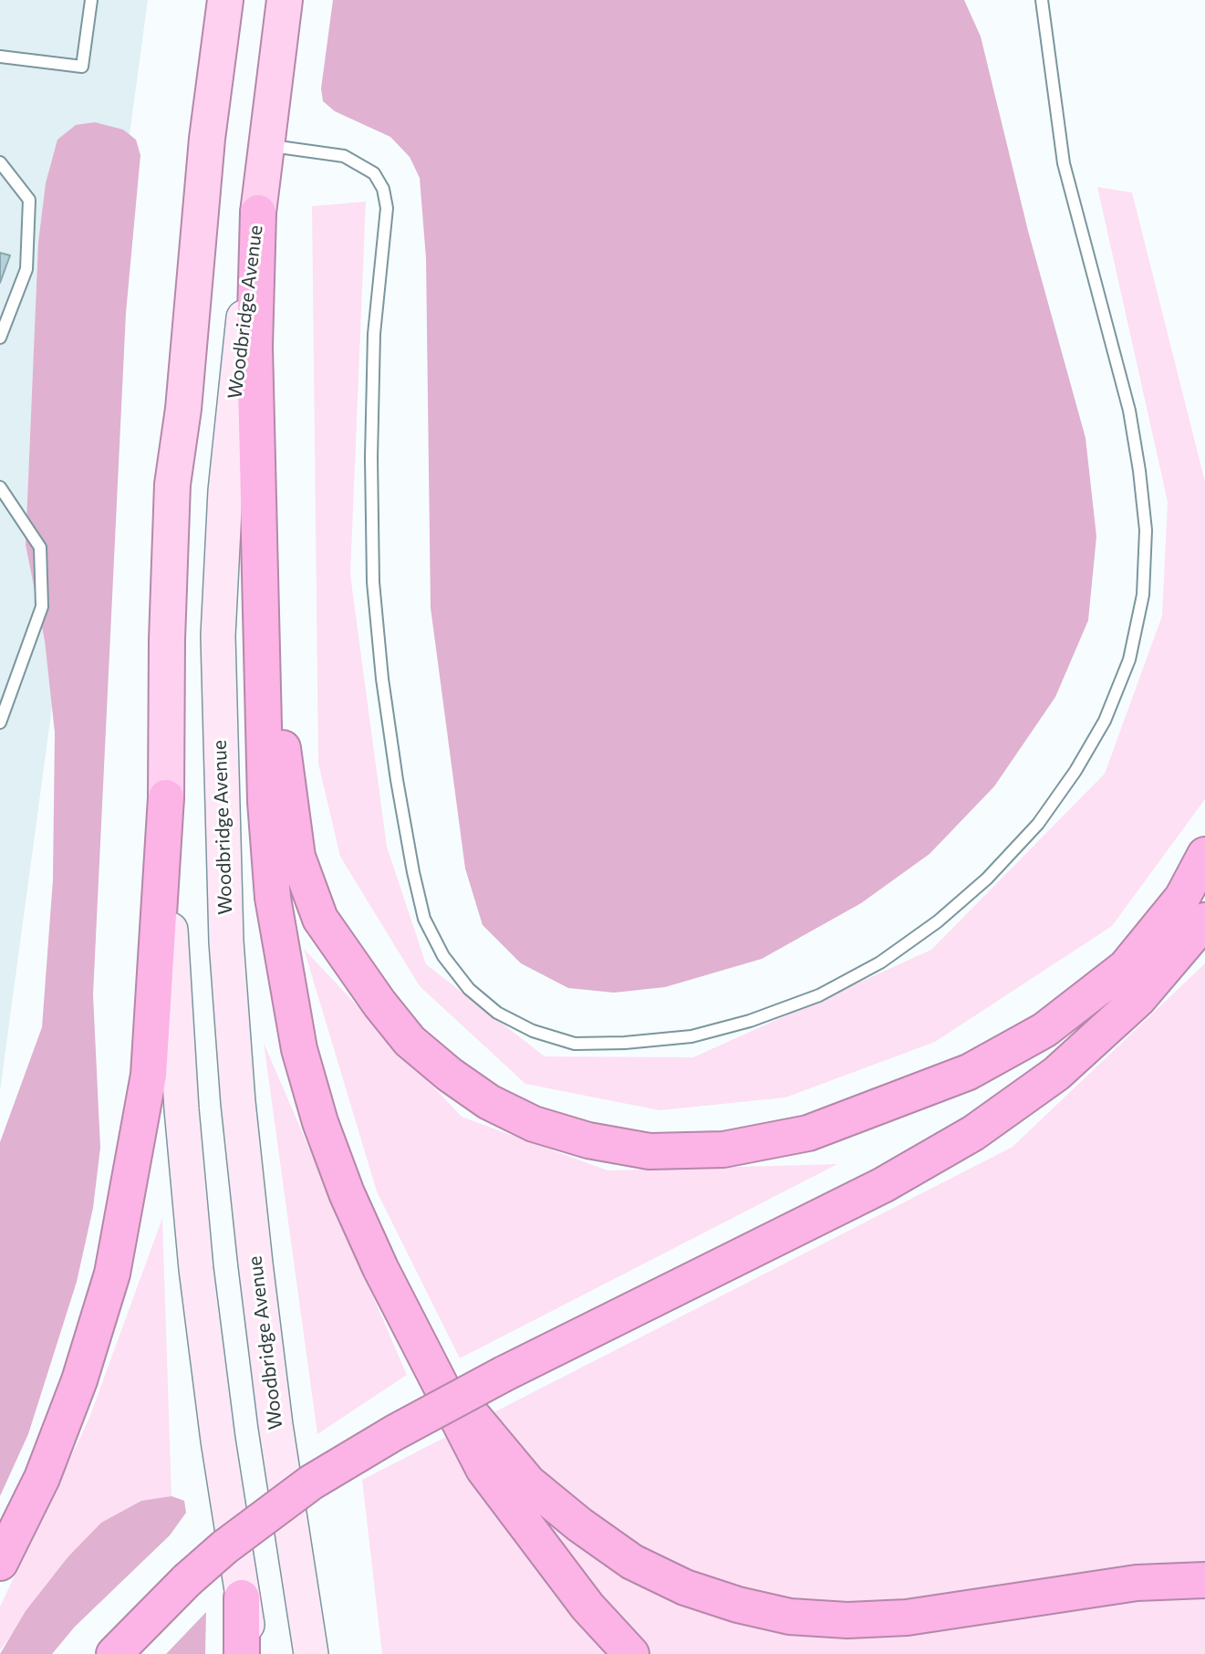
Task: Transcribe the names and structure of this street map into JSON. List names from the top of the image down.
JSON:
{
  "streets": {
    "main road": ["Woodbridge Avenue"]
  }
}
